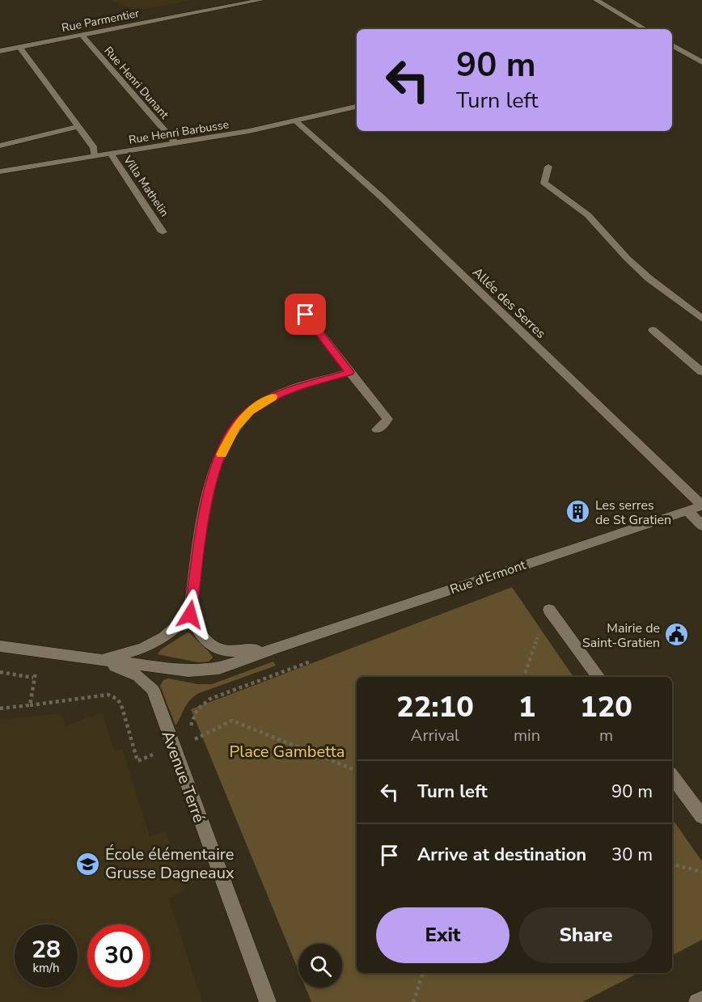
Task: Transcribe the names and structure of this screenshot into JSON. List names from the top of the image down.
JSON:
{
  "streets": {
    "street": [
      "Rue Parmentier",
      "Rue Henri Dunant",
      "Rue Henri Barbusse",
      "Villa Mathelin",
      "Allée des Serres",
      "Rue d'Ermont",
      "Avenue Terré"
    ]
  },
  "crossings": [
    ["Rue Parmentier", "Rue Henri Dunant"],
    ["Rue Henri Dunant", "Rue Henri Barbusse"],
    ["Rue Henri Barbusse", "Villa Mathelin"],
    ["Rue Henri Barbusse", "Allée des Serres"],
    ["Allée des Serres", "Rue d'Ermont"],
    ["Rue d'Ermont", "Avenue Terré"]
  ],
  "parks": ["Place Gambetta"],
  "places": {
    "building": ["Les serres de St Gratien"],
    "public building": ["Mairie de Saint-Gratien"],
    "school or university": ["École élémentaire Grusse Dagneaux"]
  },
  "page": {
    "turn": ["90 m", "Turn left"],
    "eta": [
      "22:10",
      "Arrival",
      "1",
      "min",
      "120",
      "m"
    ],
    "list": [
      {
        "name": "Turn left",
        "value": "90 m"
      },
      {
        "name": "Arrive at destination",
        "value": "30 m"
      }
    ],
    "buttons": ["Exit", "Share"],
    "speed": "28 km/h",
    "limit": "30"
  }
}
